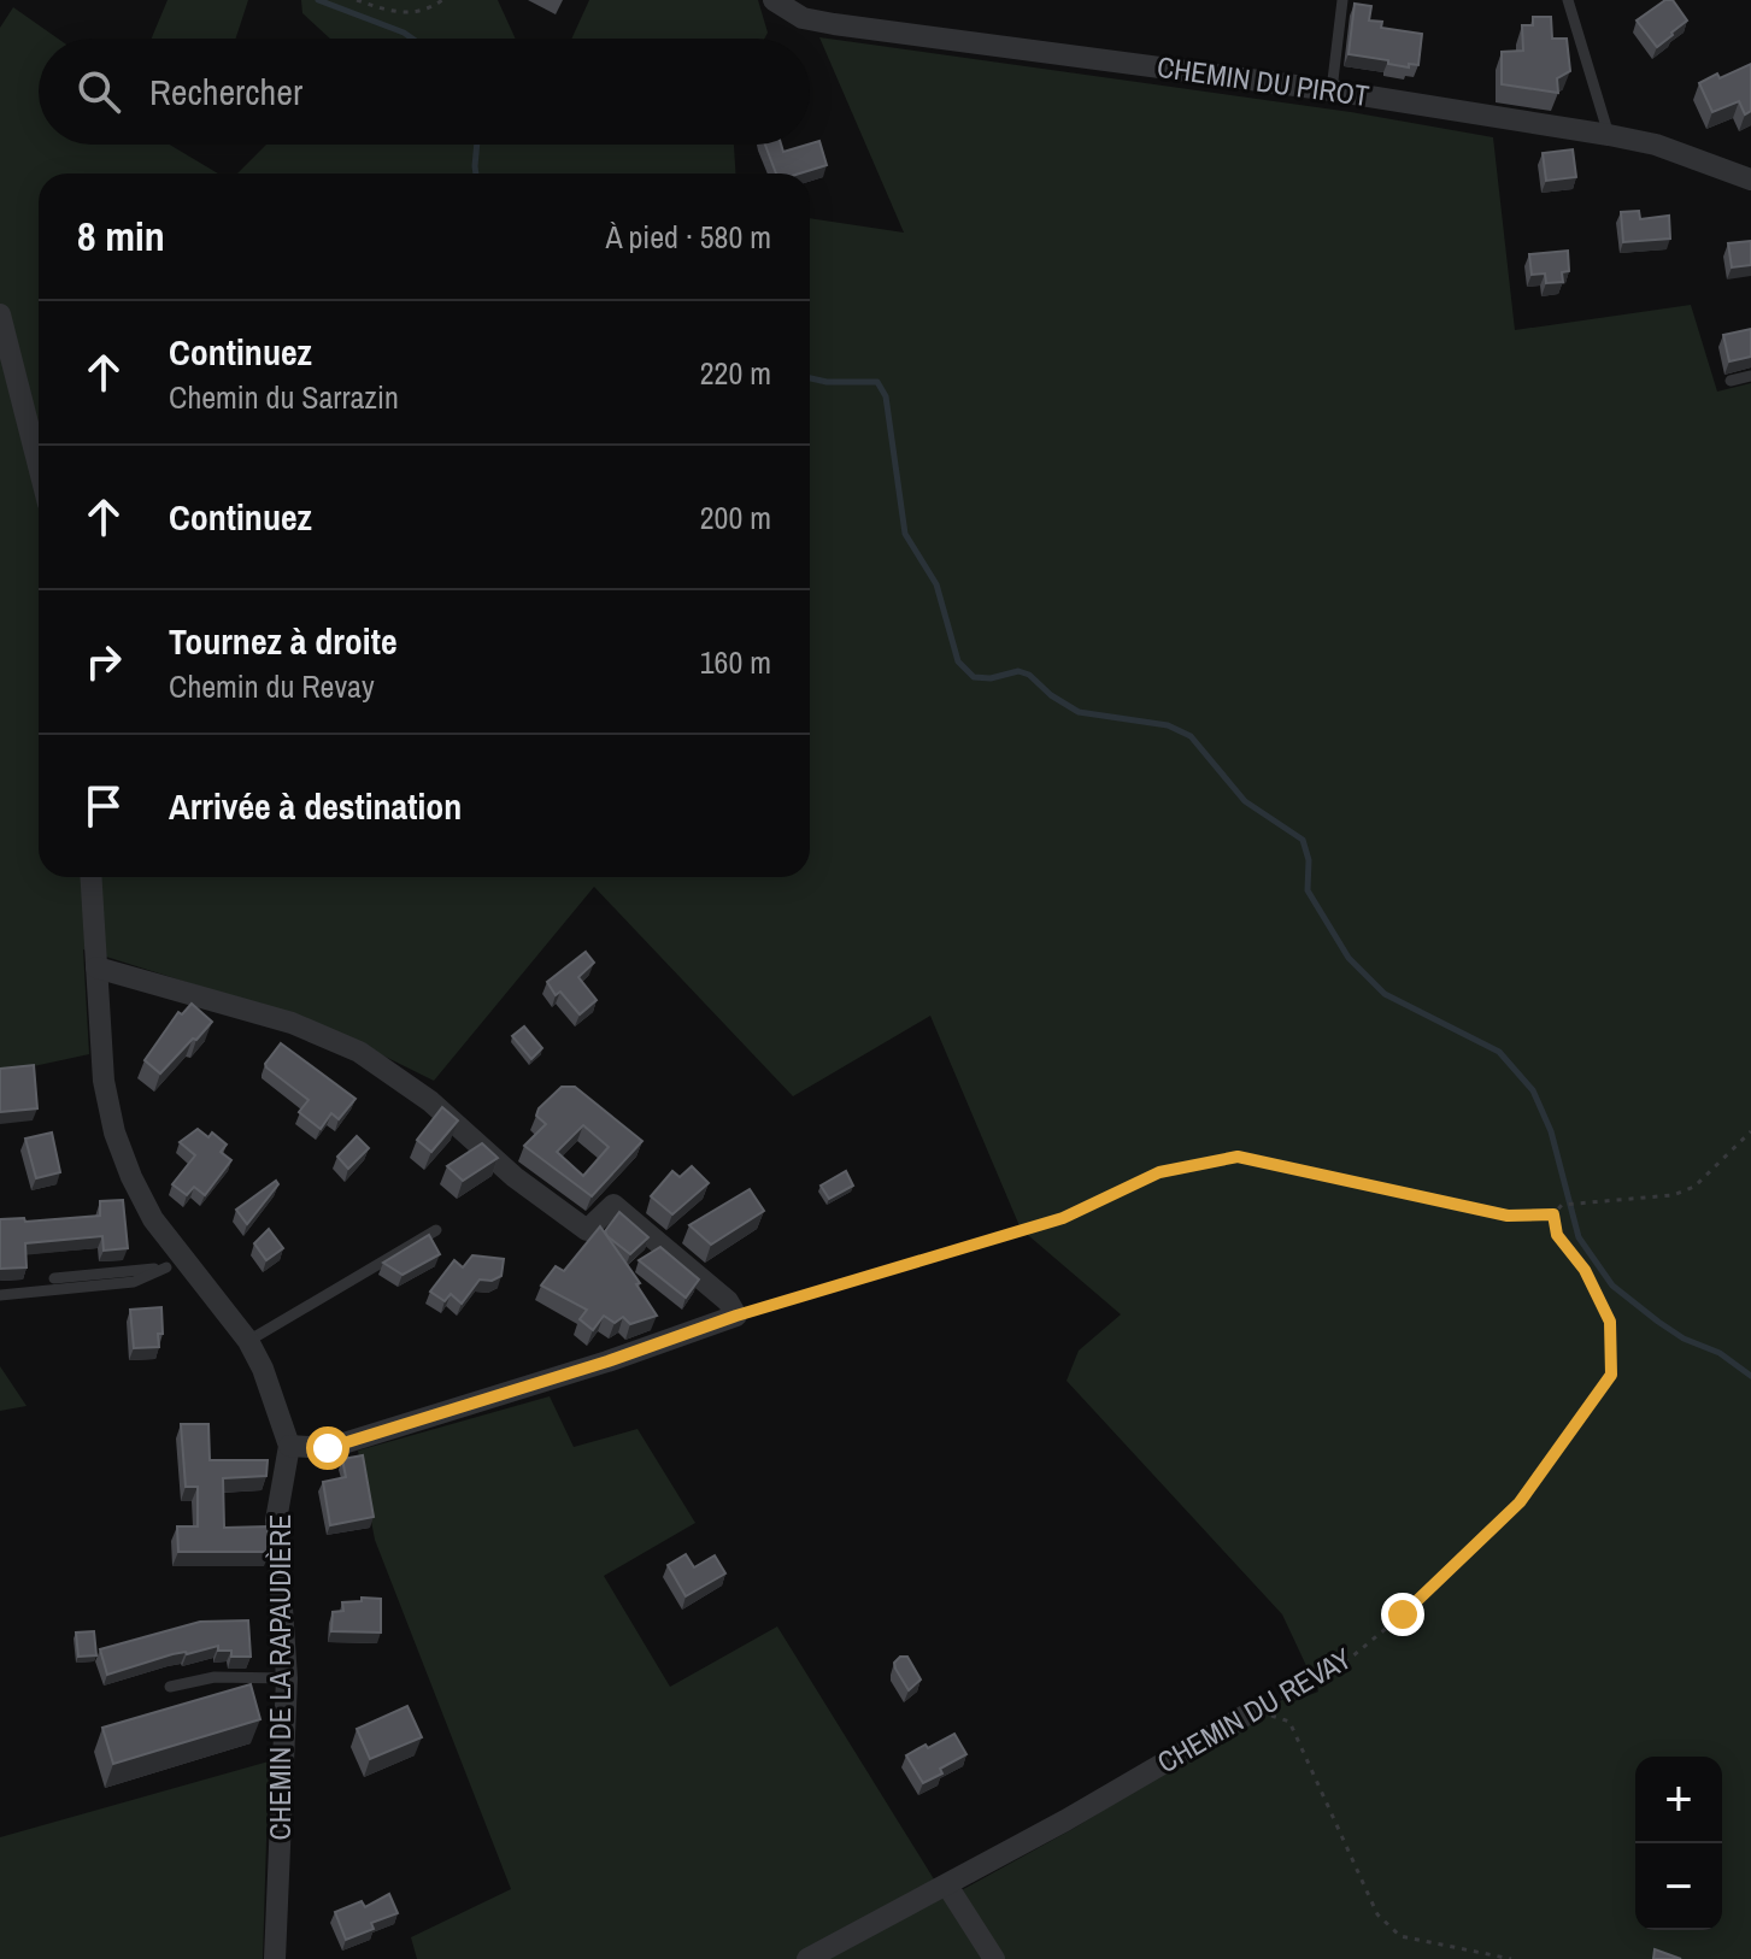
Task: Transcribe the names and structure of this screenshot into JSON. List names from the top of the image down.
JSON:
{
  "streets": {
    "street": ["CHEMIN DU PIROT", "CHEMIN DE LA RAPAUDIÈRE", "CHEMIN DU REVAY"]
  },
  "page": {
    "search": "Rechercher",
    "heading": ["8 min", "À pied · 580 m"],
    "list": [
      ["Continuez", "Chemin du Sarrazin", "220 m"],
      ["Continuez", "200 m"],
      ["Tournez à droite", "Chemin du Revay", "160 m"],
      "Arrivée à destination"
    ],
    "map_buttons": ["+", "−"]
  }
}
